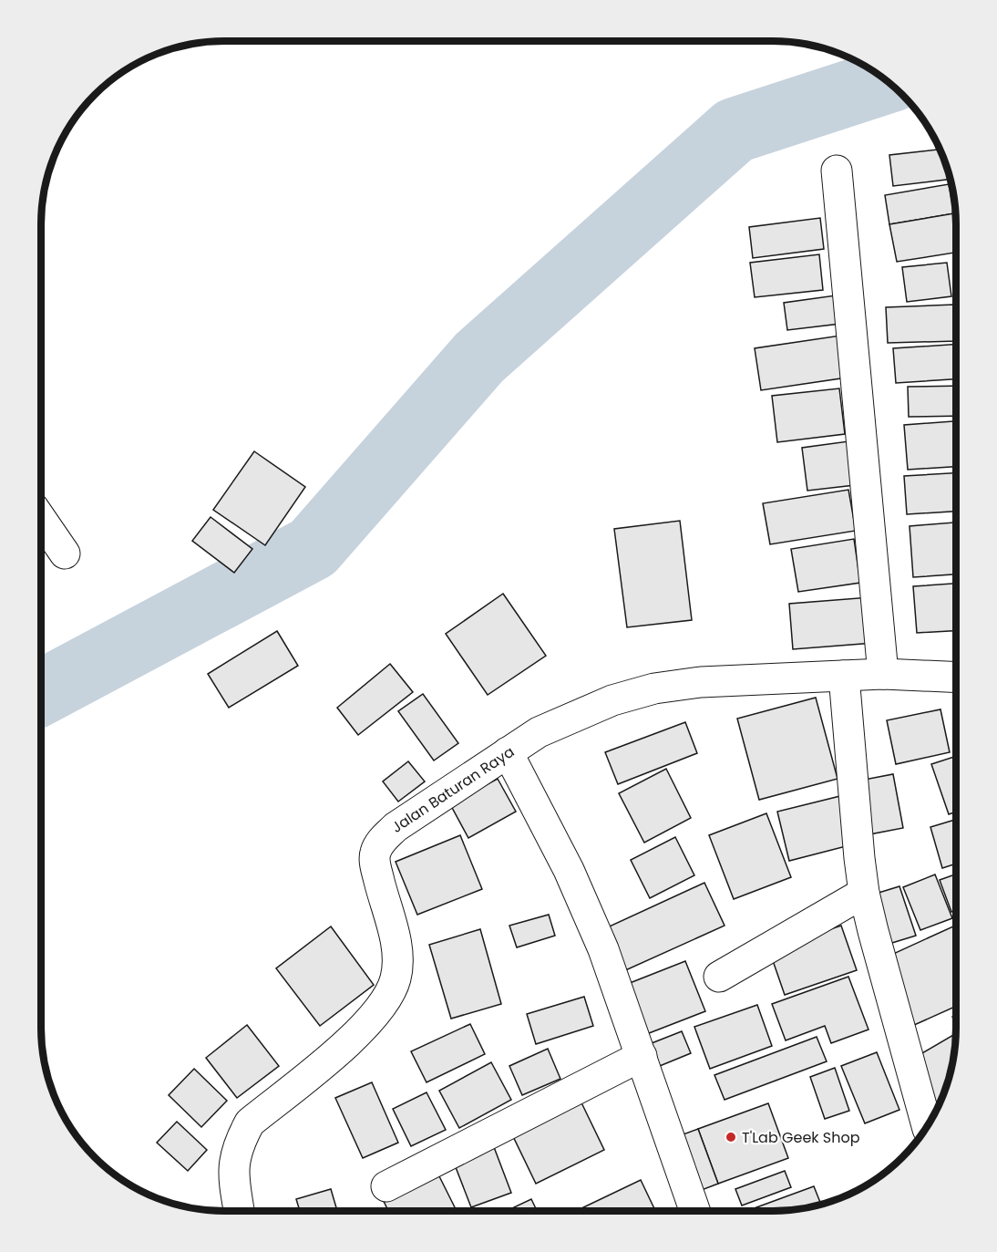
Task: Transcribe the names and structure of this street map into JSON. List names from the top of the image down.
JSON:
{
  "streets": {
    "street": ["Jalan Baturan Raya"]
  },
  "places": ["T'Lab Geek Shop"]
}
